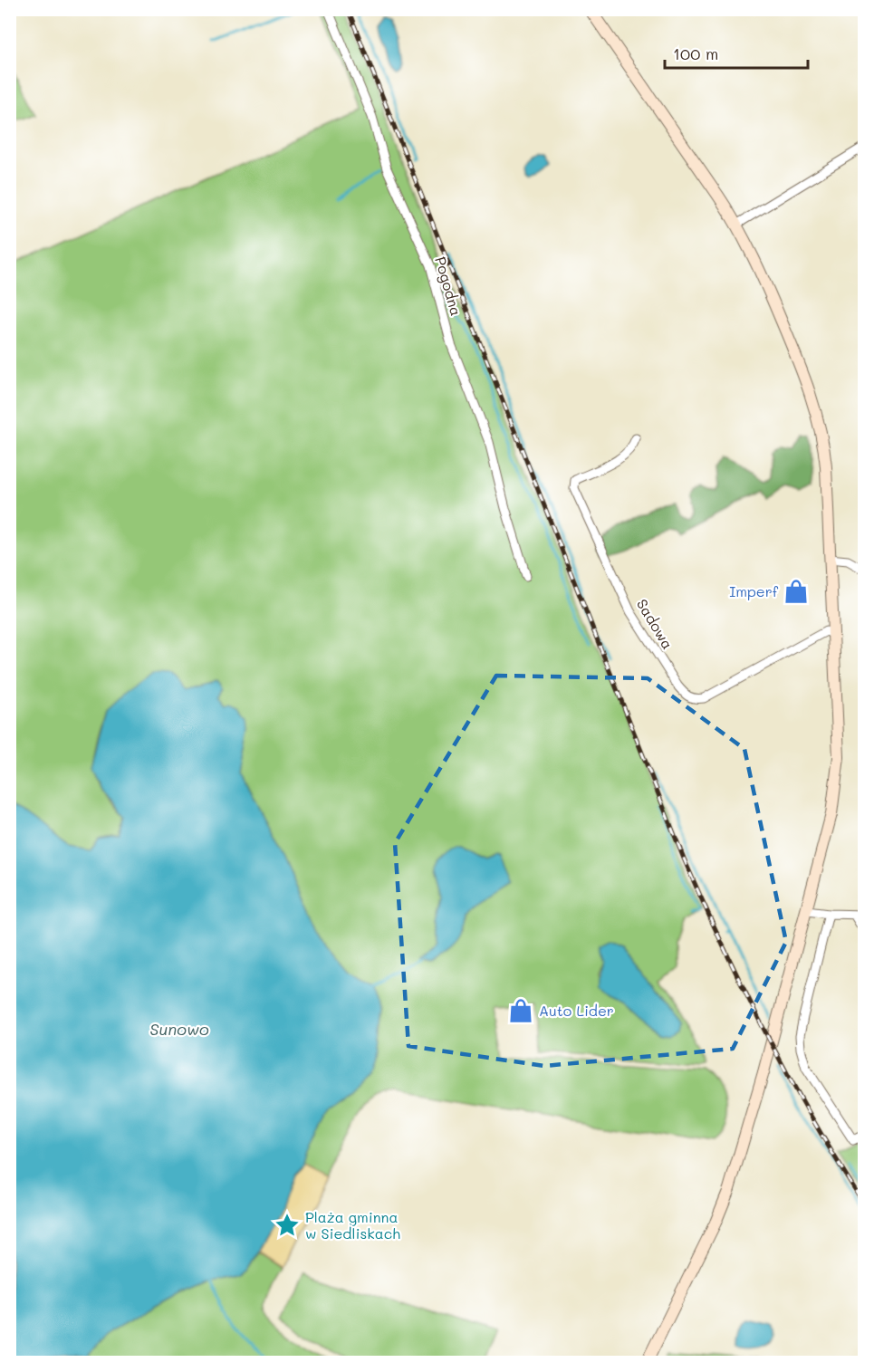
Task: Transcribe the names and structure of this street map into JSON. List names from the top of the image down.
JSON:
{
  "streets": {
    "street": ["Pogodna", "Sadowa"]
  },
  "water": ["Sunowo"],
  "places": {
    "shop": ["Imperf", "Auto Lider"],
    "place": ["Plaża gminna w Siedliskach"]
  },
  "scale_bar": "100 m"
}
